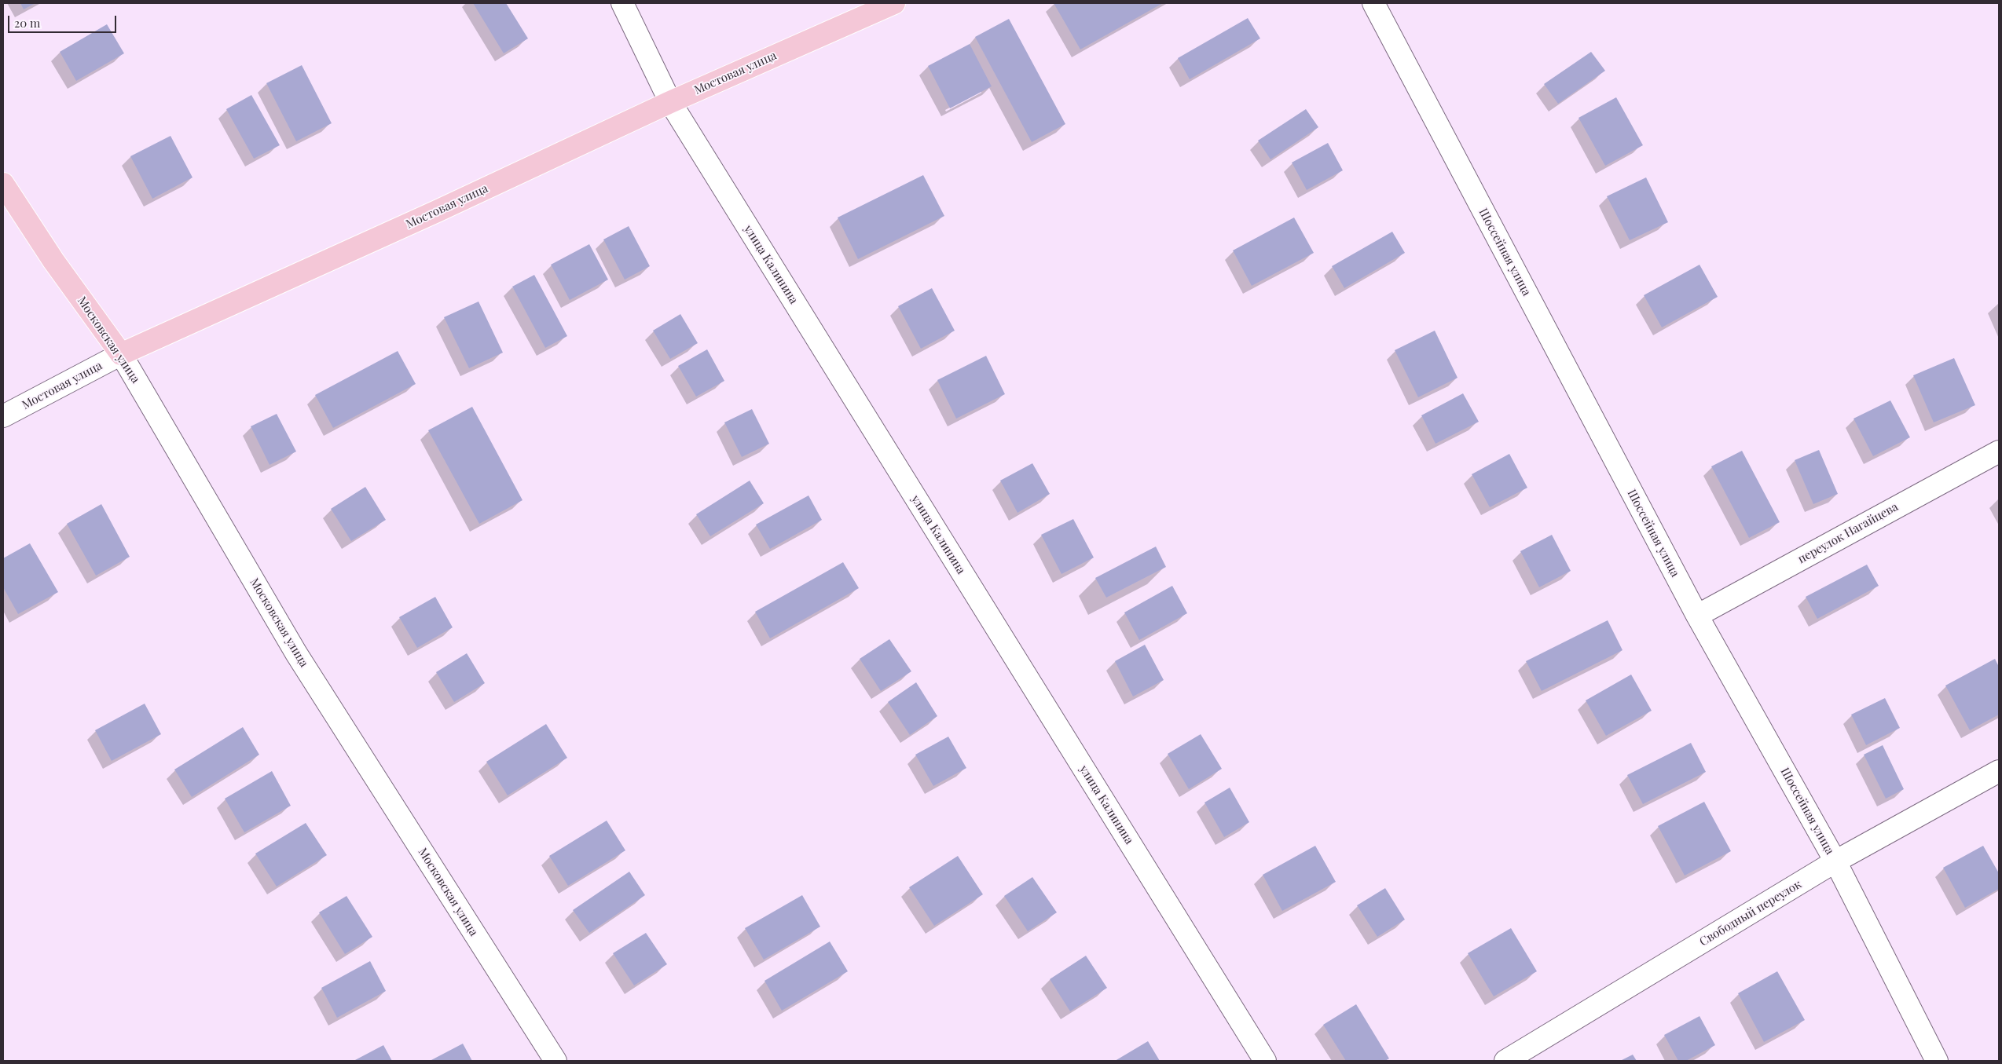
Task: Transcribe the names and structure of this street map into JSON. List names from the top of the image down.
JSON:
{
  "streets": {
    "main road": ["Мостовая улица", "Московская улица"],
    "street": [
      "Шоссейная улица",
      "улица Калинина",
      "переулок Нагайцева",
      "Свободный переулок"
    ]
  },
  "crossings": [
    ["Мостовая улица", "улица Калинина"],
    ["Мостовая улица", "Московская улица"],
    ["Шоссейная улица", "переулок Нагайцева"],
    ["Шоссейная улица", "Свободный переулок"]
  ],
  "scale_bar": "20 m"
}
